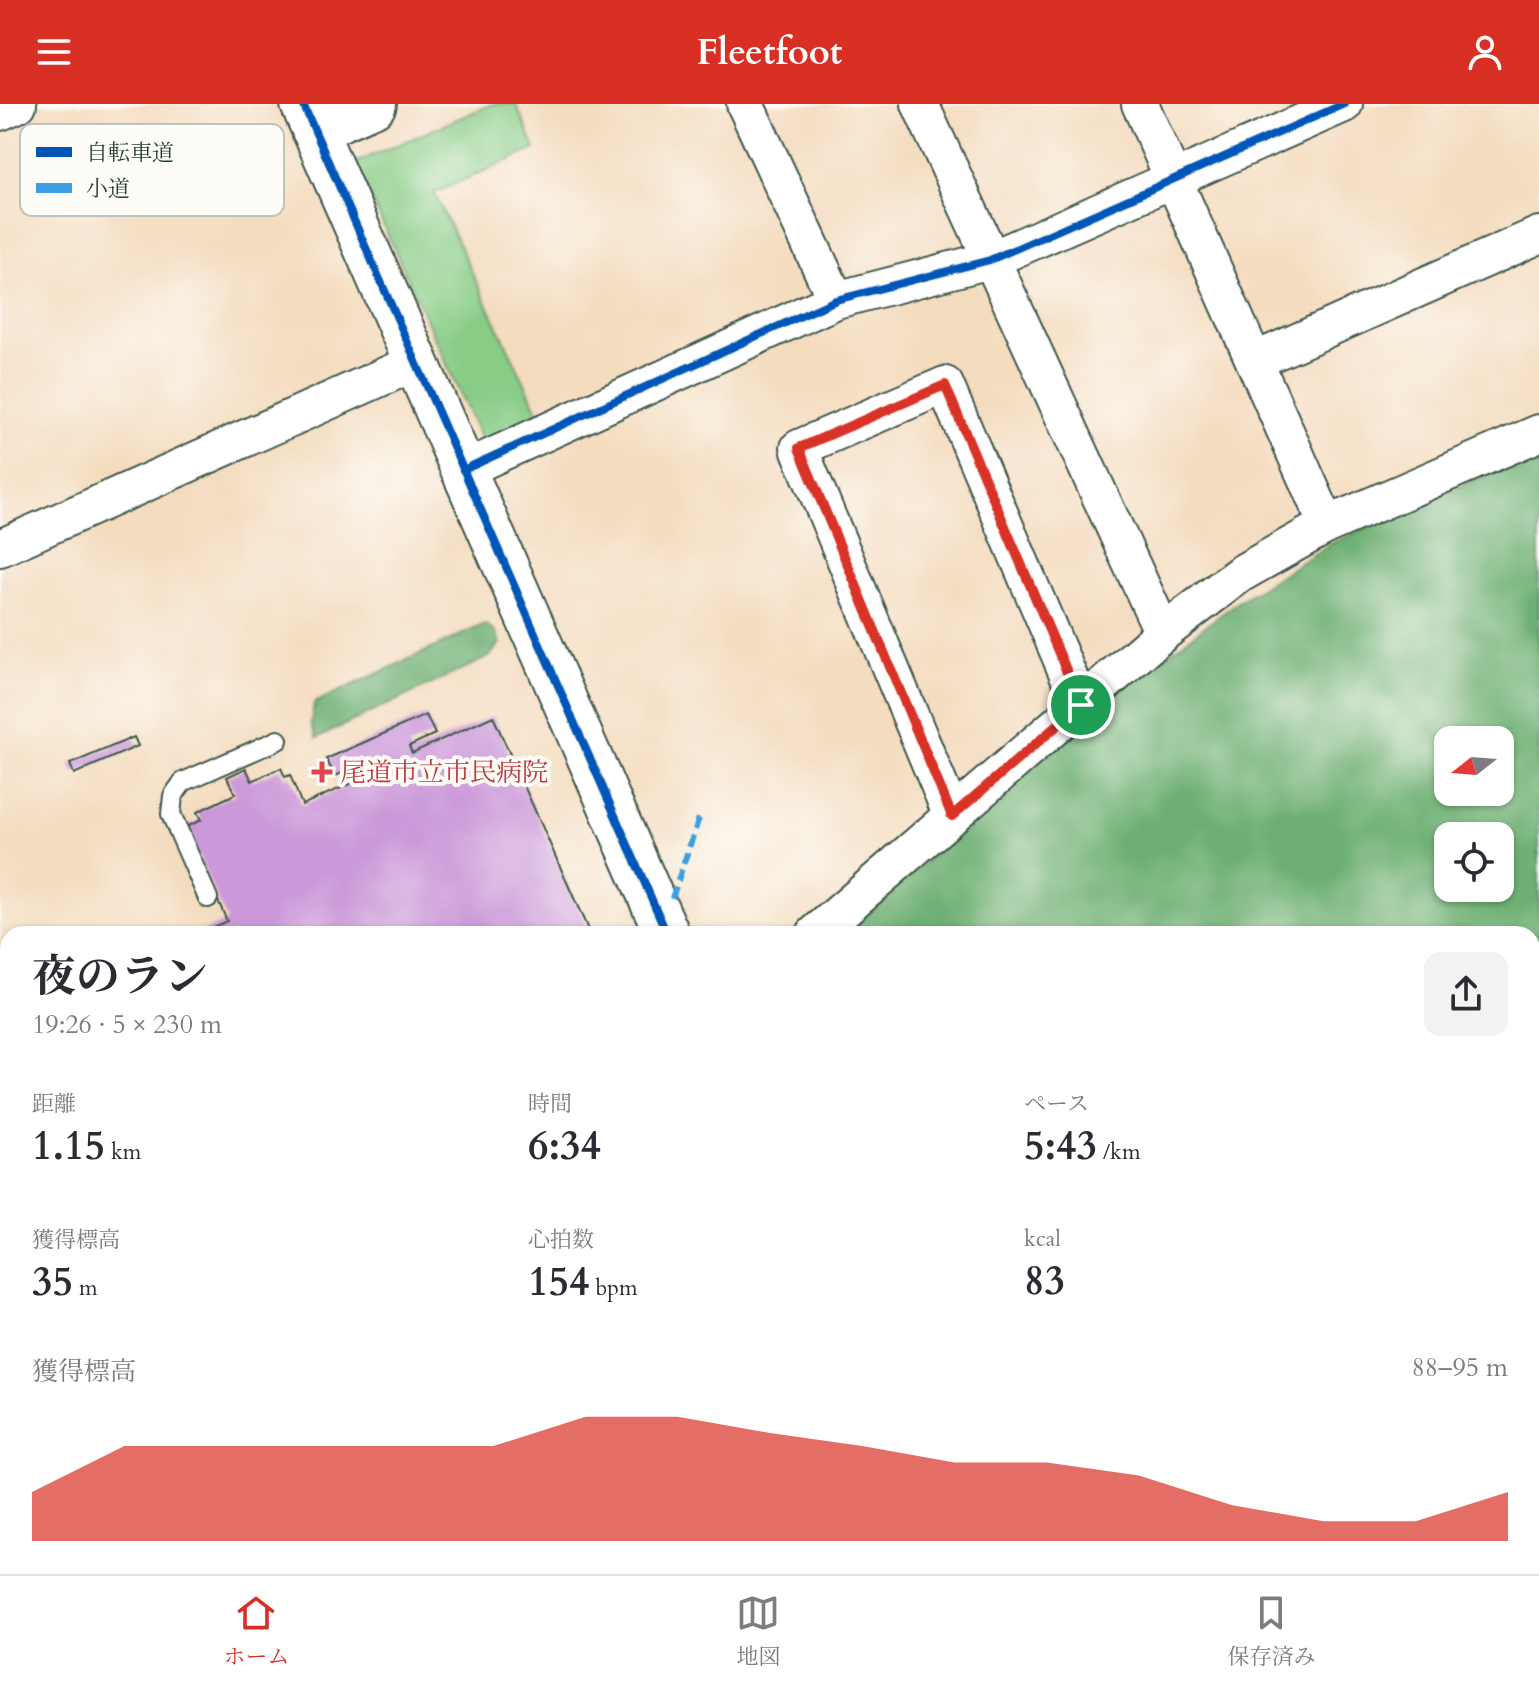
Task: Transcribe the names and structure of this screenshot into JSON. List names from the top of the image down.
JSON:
{
  "places": {
    "health": ["尾道市立市民病院"]
  },
  "legend": ["自転車道", "小道"],
  "north": "left",
  "page": {
    "header": "Fleetfoot",
    "heading": ["夜のラン", "19:26 · 5 × 230 m"],
    "stats": [
      ["距離", "1.15 km"],
      ["時間", "6:34"],
      ["ペース", "5:43 /km"],
      ["獲得標高", "35 m"],
      ["心拍数", "154 bpm"],
      ["kcal", "83"]
    ],
    "chart": ["獲得標高", "88–95 m"],
    "tabs": ["ホーム", "地図", "保存済み"]
  }
}
